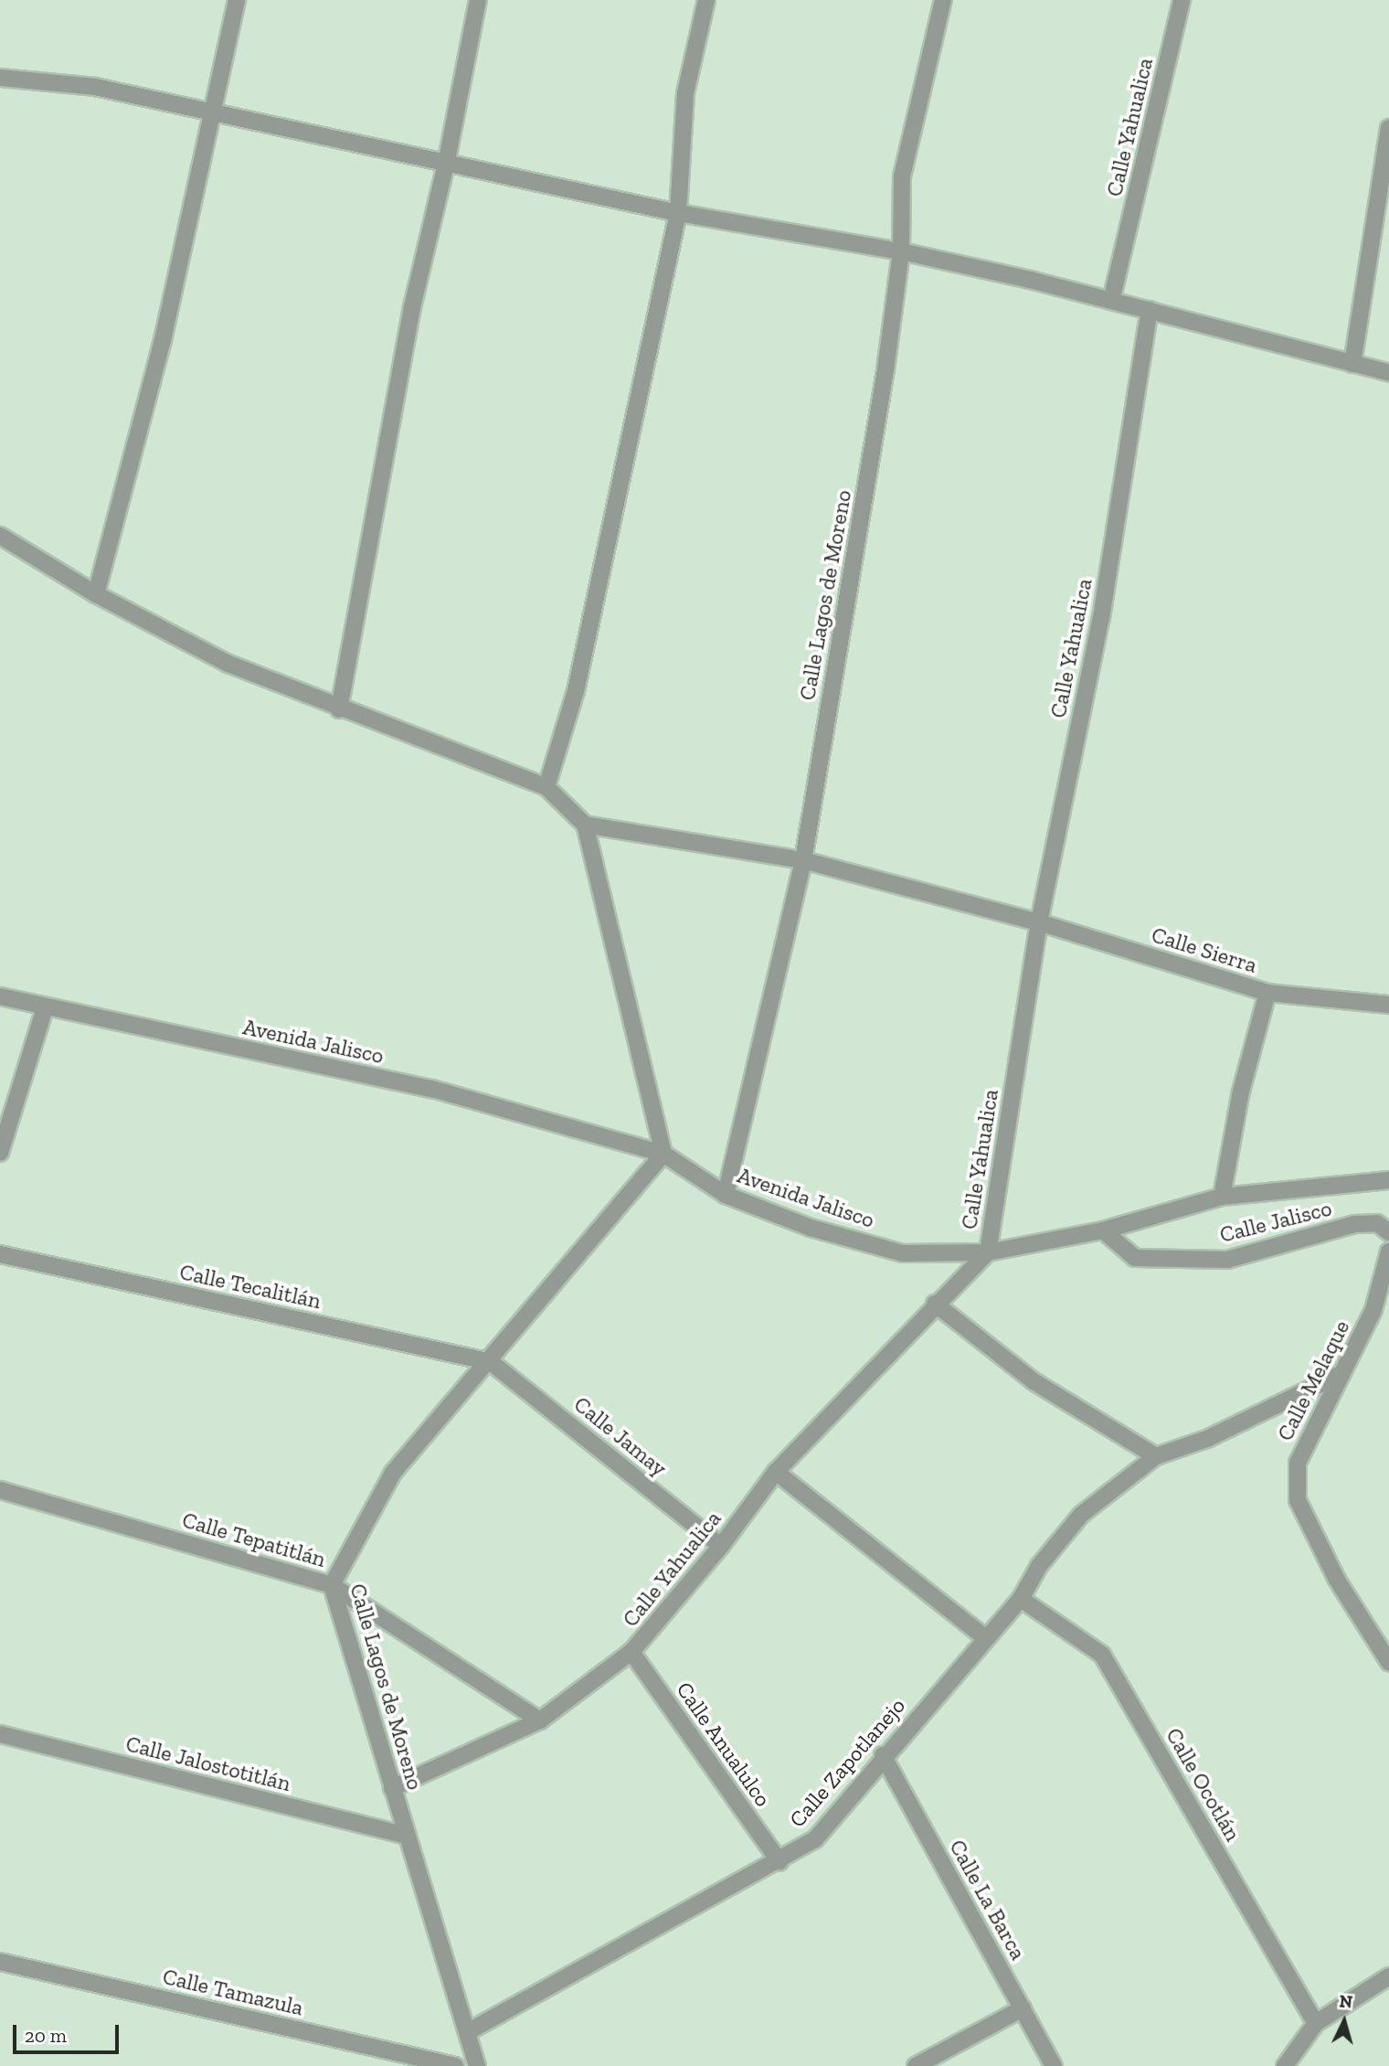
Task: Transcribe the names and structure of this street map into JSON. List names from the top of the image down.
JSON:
{
  "streets": {
    "street": [
      "Calle Yahualica",
      "Calle Lagos de Moreno",
      "Calle Sierra",
      "Avenida Jalisco",
      "Calle Jalisco",
      "Calle Tecalitlán",
      "Calle Melaque",
      "Calle Jamay",
      "Calle Tepatitlán",
      "Calle Anualulco",
      "Calle Zapotlanejo",
      "Calle Jalostotitlán",
      "Calle Ocotlán",
      "Calle La Barca",
      "Calle Tamazula"
    ]
  },
  "crossings": [
    ["Calle Yahualica", "Calle Lagos de Moreno"],
    ["Calle Yahualica", "Calle Sierra"],
    ["Calle Yahualica", "Avenida Jalisco"],
    ["Calle Yahualica", "Calle Jamay"],
    ["Calle Yahualica", "Calle Tepatitlán"],
    ["Calle Yahualica", "Calle Anualulco"],
    ["Calle Lagos de Moreno", "Calle Sierra"],
    ["Calle Lagos de Moreno", "Avenida Jalisco"],
    ["Calle Lagos de Moreno", "Calle Tecalitlán"],
    ["Calle Lagos de Moreno", "Calle Jamay"],
    ["Calle Lagos de Moreno", "Calle Tepatitlán"],
    ["Calle Lagos de Moreno", "Calle Zapotlanejo"],
    ["Calle Lagos de Moreno", "Calle Jalostotitlán"],
    ["Calle Sierra", "Avenida Jalisco"],
    ["Avenida Jalisco", "Calle Jalisco"],
    ["Calle Tecalitlán", "Calle Jamay"],
    ["Calle Melaque", "Calle Zapotlanejo"],
    ["Calle Anualulco", "Calle Zapotlanejo"],
    ["Calle Zapotlanejo", "Calle Ocotlán"],
    ["Calle Zapotlanejo", "Calle La Barca"]
  ],
  "scale_bar": "20 m",
  "north": "top"
}
